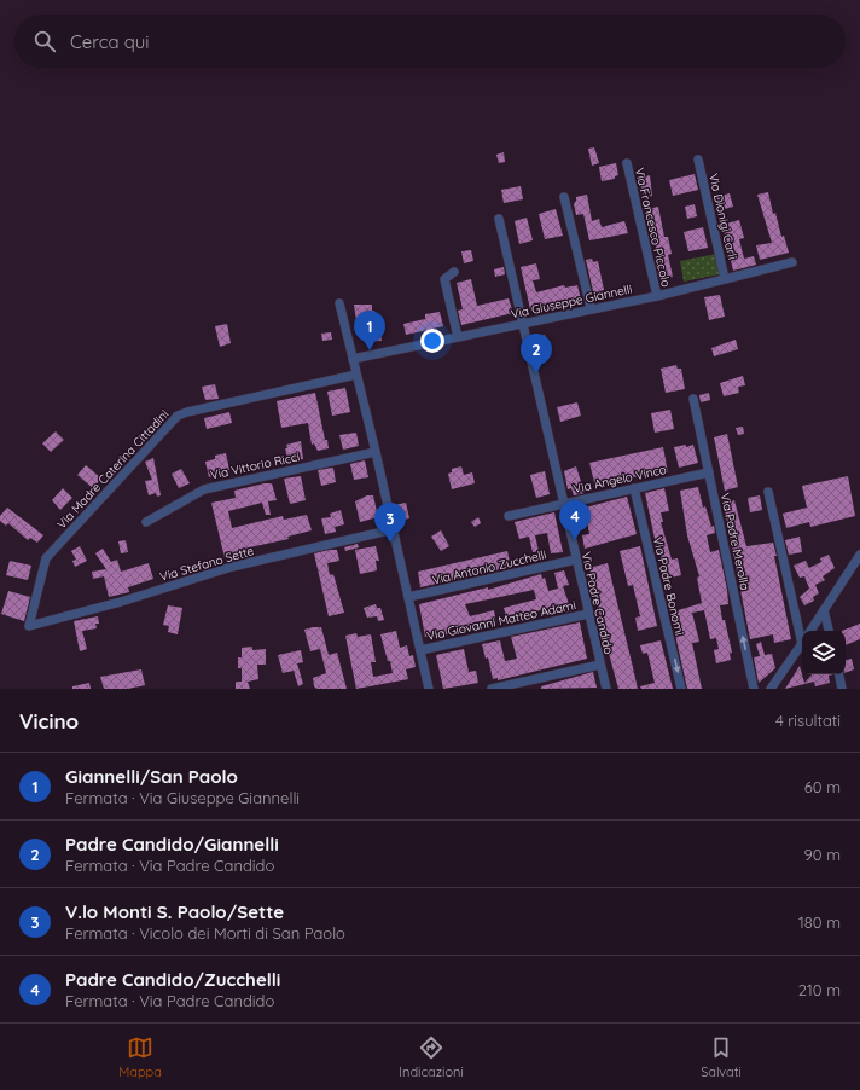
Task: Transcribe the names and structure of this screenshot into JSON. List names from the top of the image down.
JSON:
{
  "streets": {
    "street": [
      "Via Dionigi Carli",
      "Via Francesco Piccolo",
      "Via Giuseppe Giannelli",
      "Via Vittorio Ricci",
      "Via Madre Caterina Cittadini",
      "Via Angelo Vinco",
      "Via Padre Merolla",
      "Via Stefano Sette",
      "Via Antonio Zucchelli",
      "Via Padre Bonomi",
      "Via Padre Candido",
      "Via Giovanni Matteo Adami"
    ]
  },
  "crossings": [
    ["Via Dionigi Carli", "Via Giuseppe Giannelli"],
    ["Via Francesco Piccolo", "Via Giuseppe Giannelli"],
    ["Via Giuseppe Giannelli", "Via Padre Candido"],
    ["Via Madre Caterina Cittadini", "Via Stefano Sette"],
    ["Via Angelo Vinco", "Via Padre Merolla"],
    ["Via Angelo Vinco", "Via Padre Bonomi"],
    ["Via Angelo Vinco", "Via Padre Candido"],
    ["Via Antonio Zucchelli", "Via Padre Candido"],
    ["Via Padre Candido", "Via Giovanni Matteo Adami"]
  ],
  "one_way": ["Via Padre Bonomi"],
  "page": {
    "search": "Cerca qui",
    "pins": [
      "1",
      "2",
      "4",
      "3"
    ],
    "heading": ["Vicino", "4 risultati"],
    "list": [
      {
        "mark": "1",
        "name": "Giannelli/San Paolo",
        "note": "Fermata · Via Giuseppe Giannelli",
        "value": "60 m"
      },
      {
        "mark": "2",
        "name": "Padre Candido/Giannelli",
        "note": "Fermata · Via Padre Candido",
        "value": "90 m"
      },
      {
        "mark": "3",
        "name": "V.lo Monti S. Paolo/Sette",
        "note": "Fermata · Vicolo dei Morti di San Paolo",
        "value": "180 m"
      },
      {
        "mark": "4",
        "name": "Padre Candido/Zucchelli",
        "note": "Fermata · Via Padre Candido",
        "value": "210 m"
      }
    ],
    "nav": ["Mappa", "Indicazioni", "Salvati"]
  }
}
